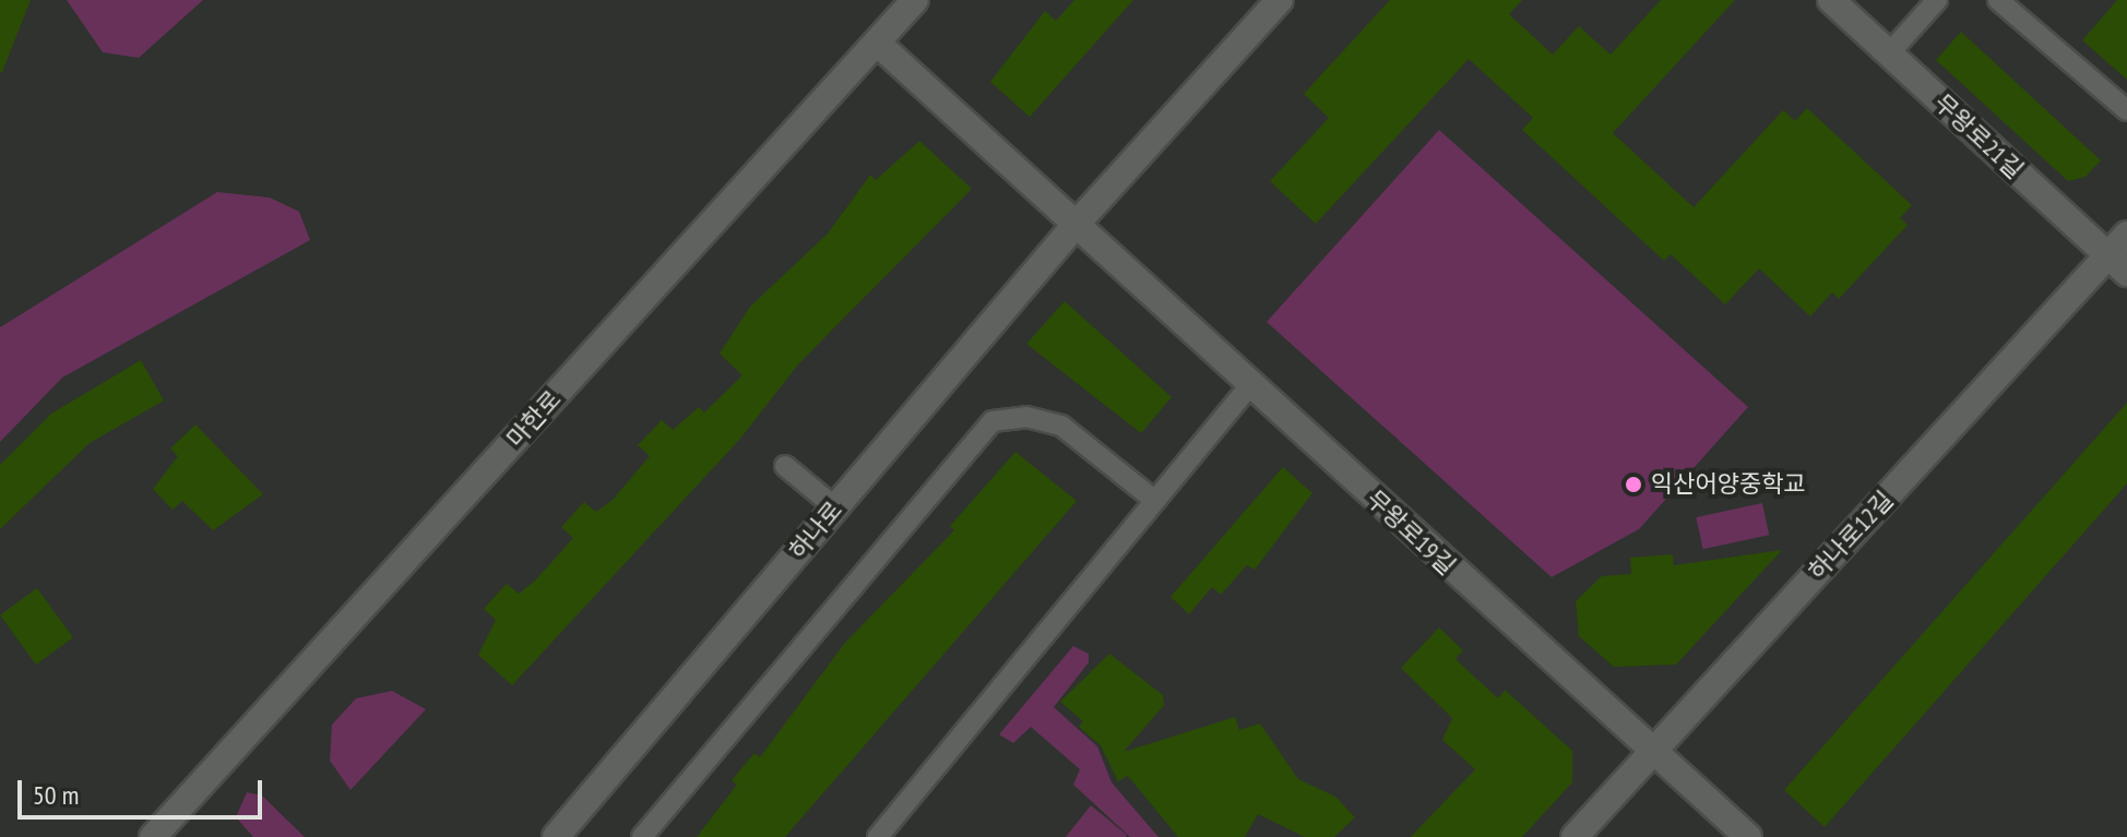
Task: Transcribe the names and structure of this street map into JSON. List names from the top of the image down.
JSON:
{
  "streets": {
    "street": [
      "무왕로21길",
      "마한로",
      "하나로",
      "무왕로19길",
      "하나로12길"
    ]
  },
  "crossings": [
    ["무왕로21길", "하나로12길"],
    ["마한로", "무왕로19길"],
    ["하나로", "무왕로19길"],
    ["무왕로19길", "하나로12길"]
  ],
  "places": ["익산어양중학교"],
  "scale_bar": "50 m"
}
